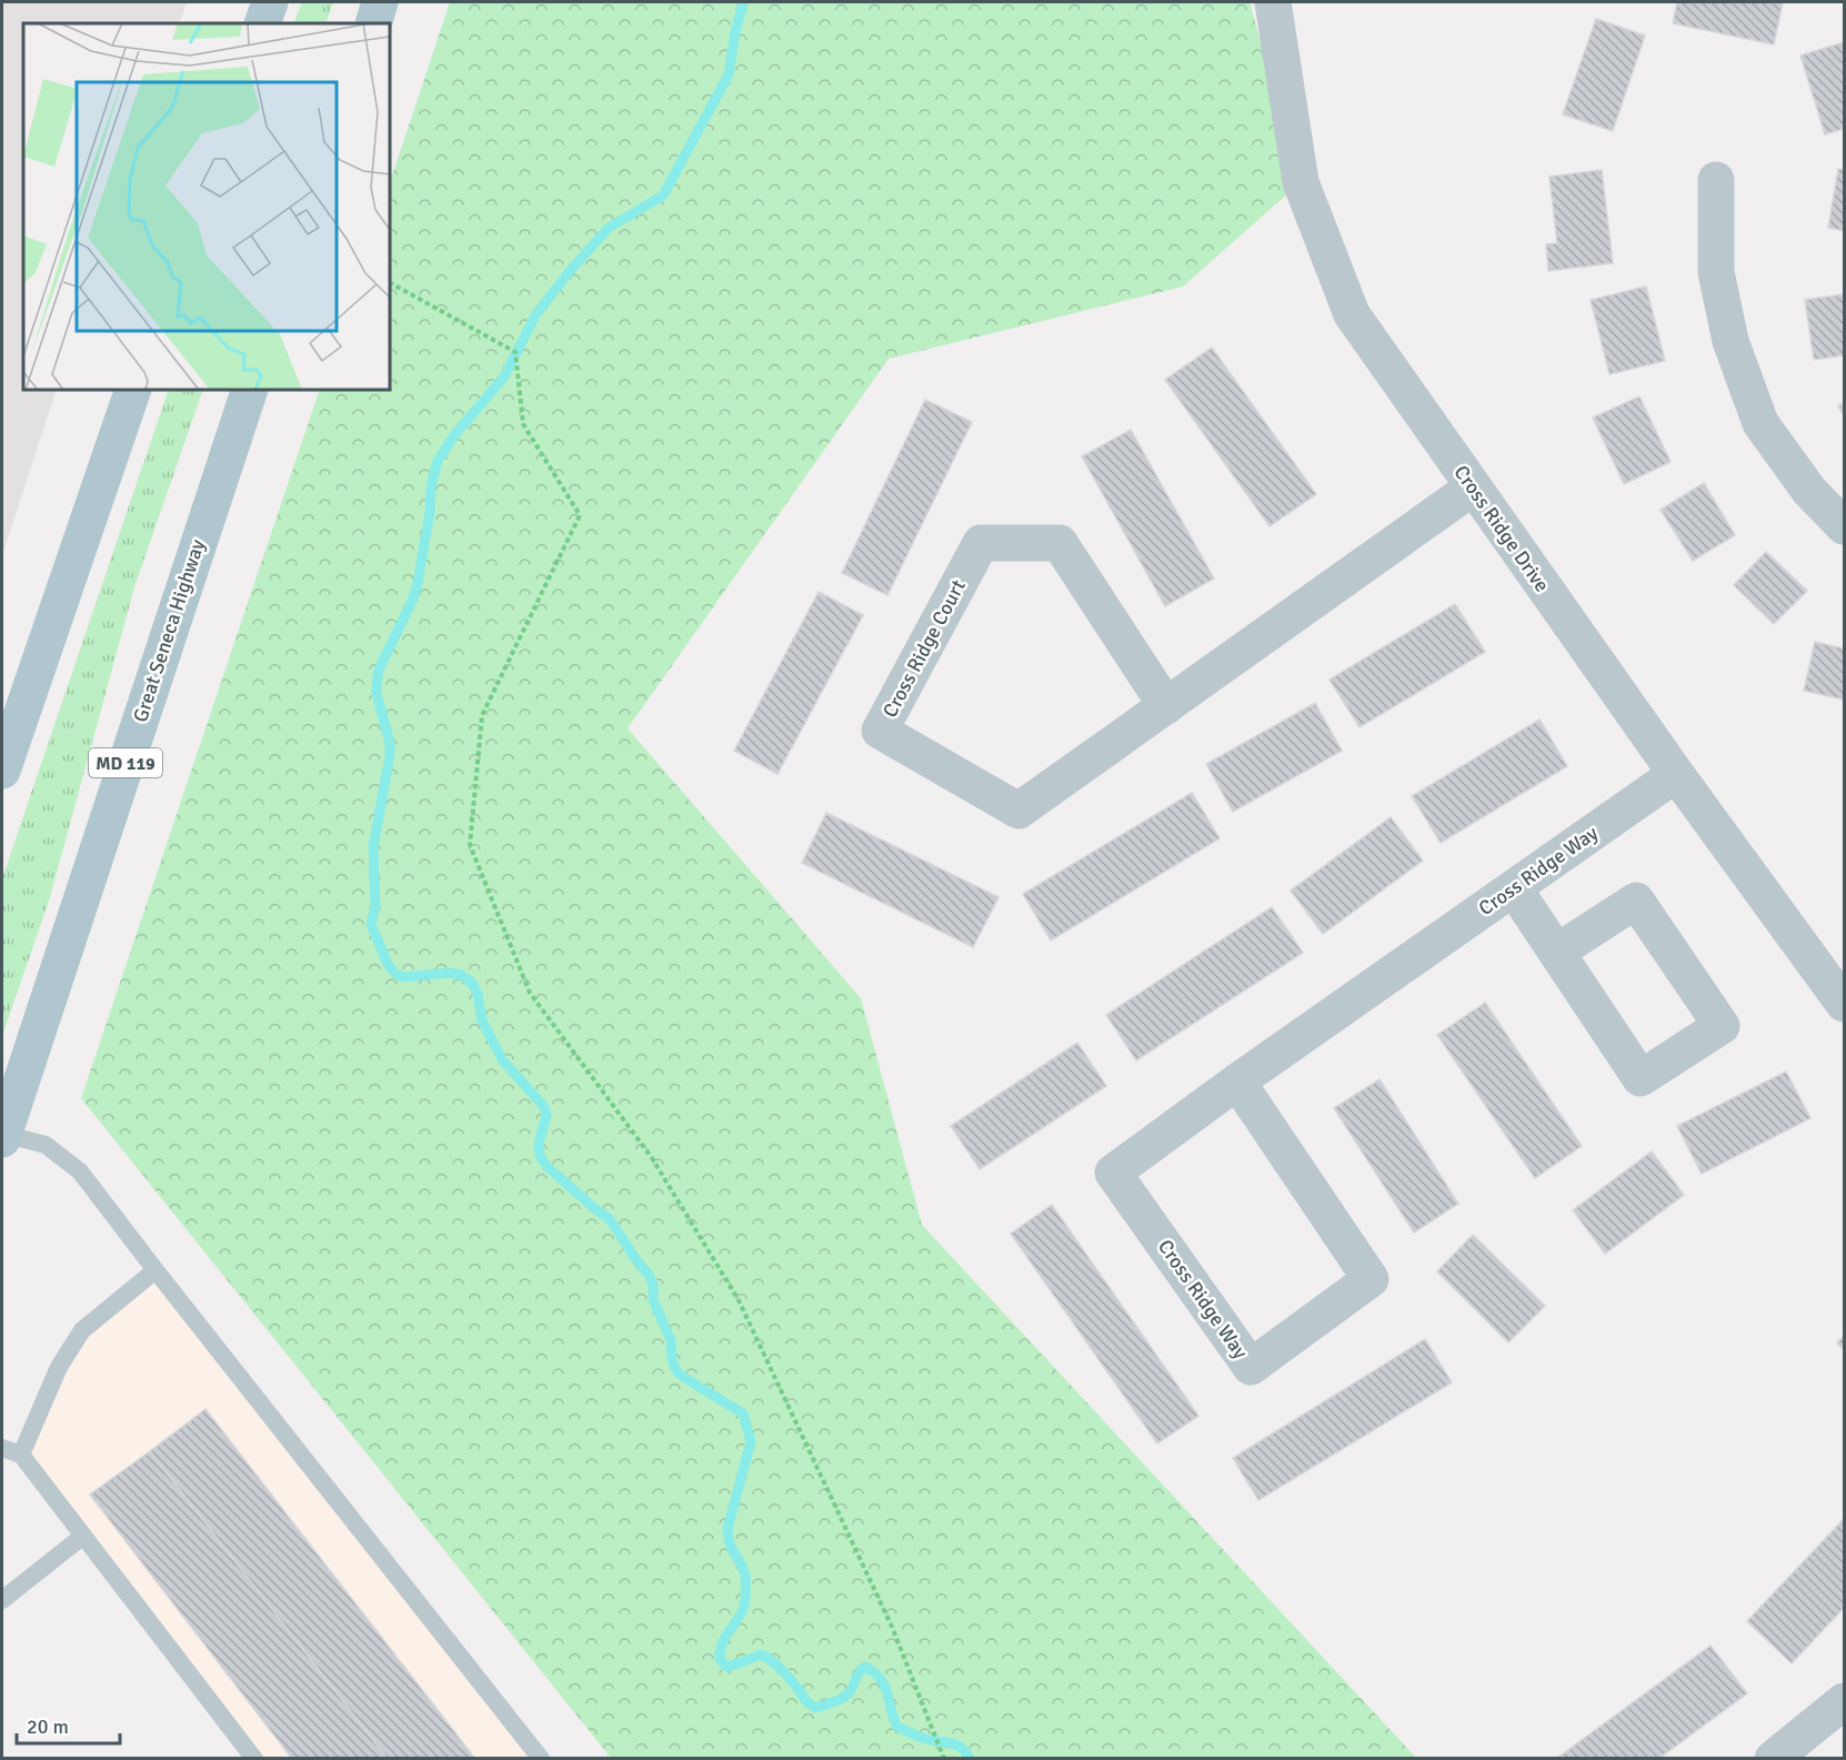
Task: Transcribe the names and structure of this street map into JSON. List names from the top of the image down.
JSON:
{
  "streets": {
    "main road": ["Great Seneca Highway", "MD 119"],
    "street": ["Cross Ridge Drive", "Cross Ridge Court", "Cross Ridge Way"]
  },
  "crossings": [
    ["Cross Ridge Drive", "Cross Ridge Court"],
    ["Cross Ridge Drive", "Cross Ridge Way"]
  ],
  "scale_bar": "20 m"
}
